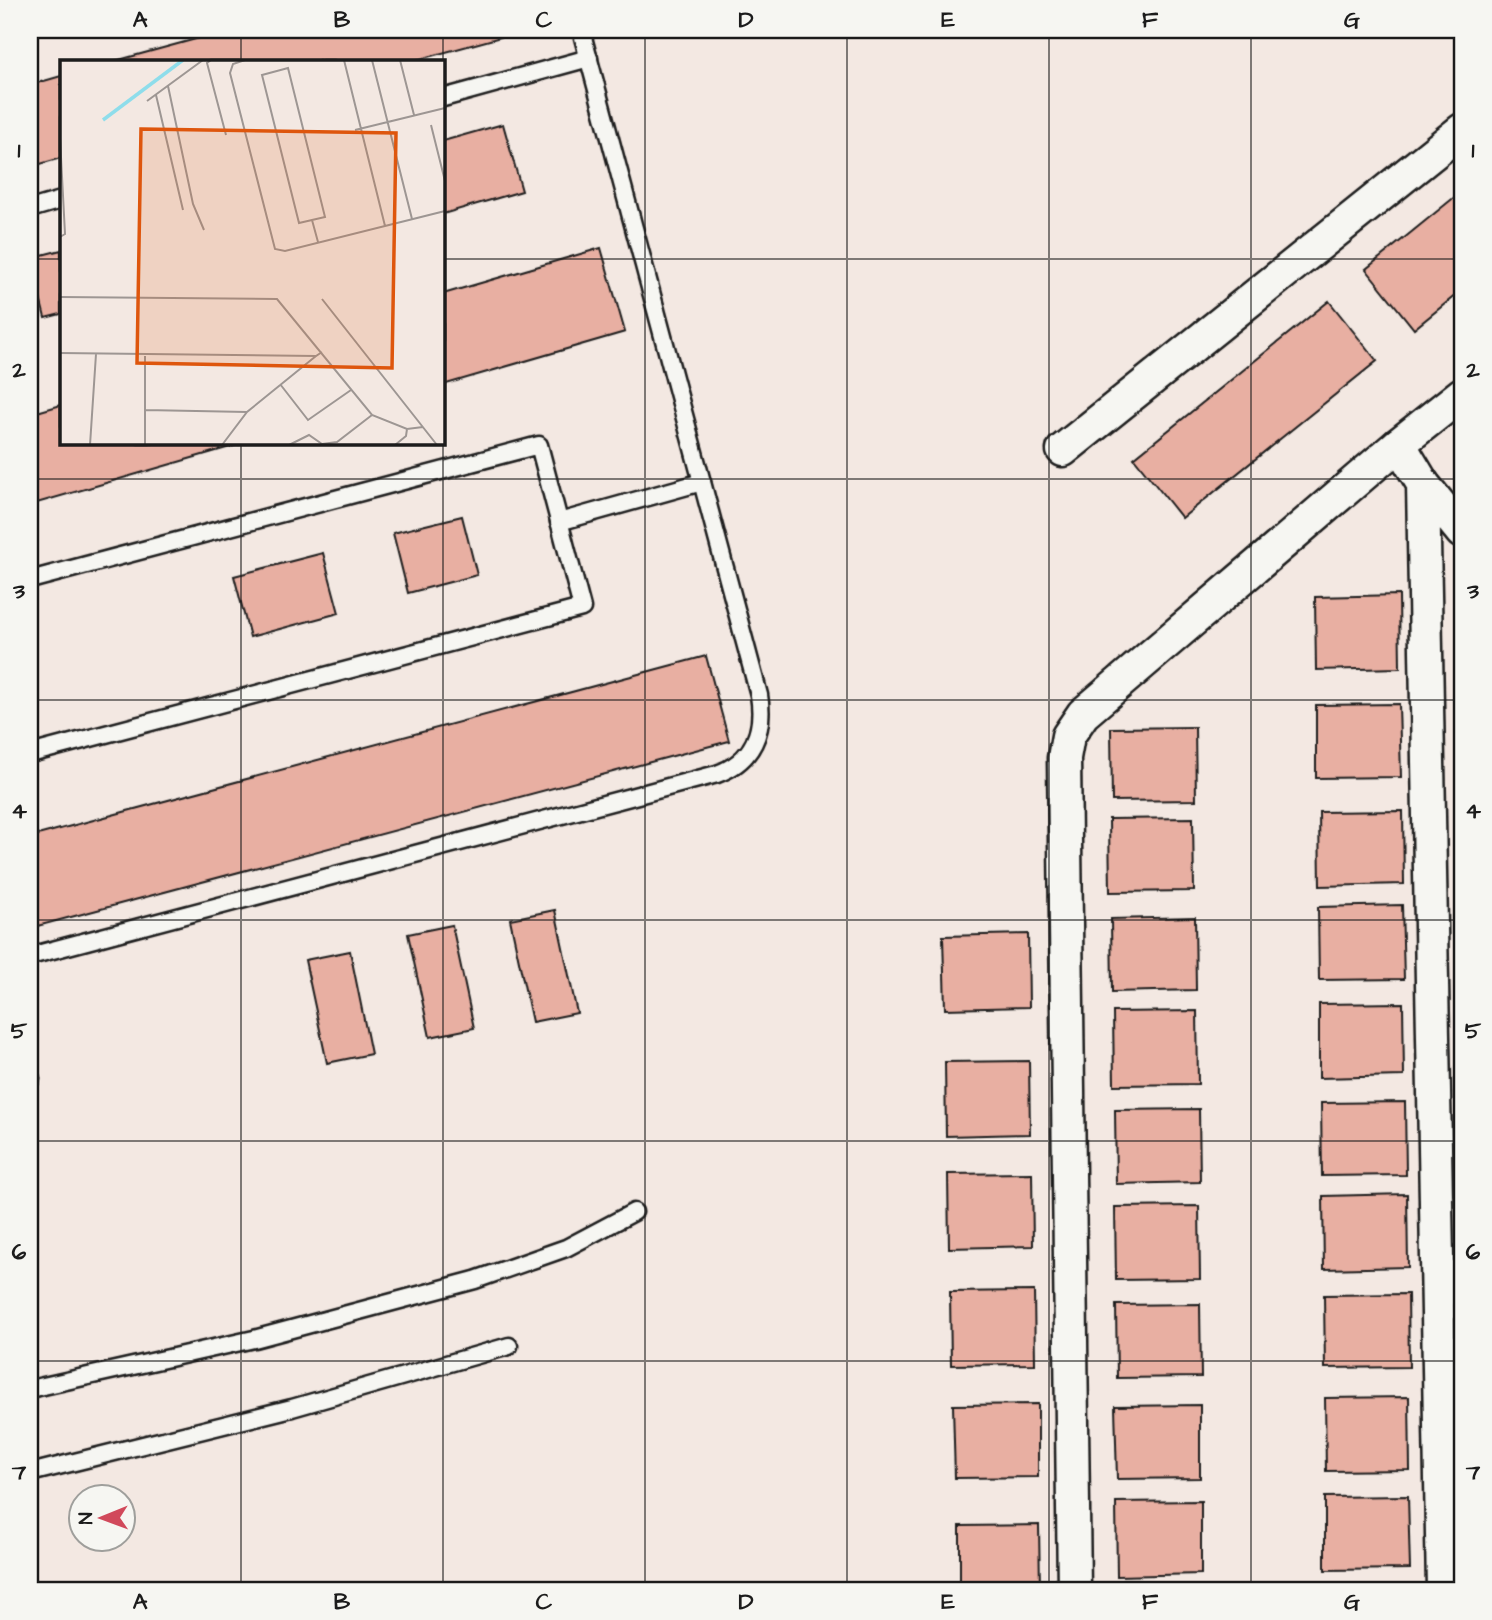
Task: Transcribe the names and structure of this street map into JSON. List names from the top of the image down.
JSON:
{
  "north": "left",
  "grid": {
    "columns": [
      "A",
      "B",
      "C",
      "D",
      "E",
      "F",
      "G"
    ],
    "rows": [
      "1",
      "2",
      "3",
      "4",
      "5",
      "6",
      "7"
    ]
  }
}
